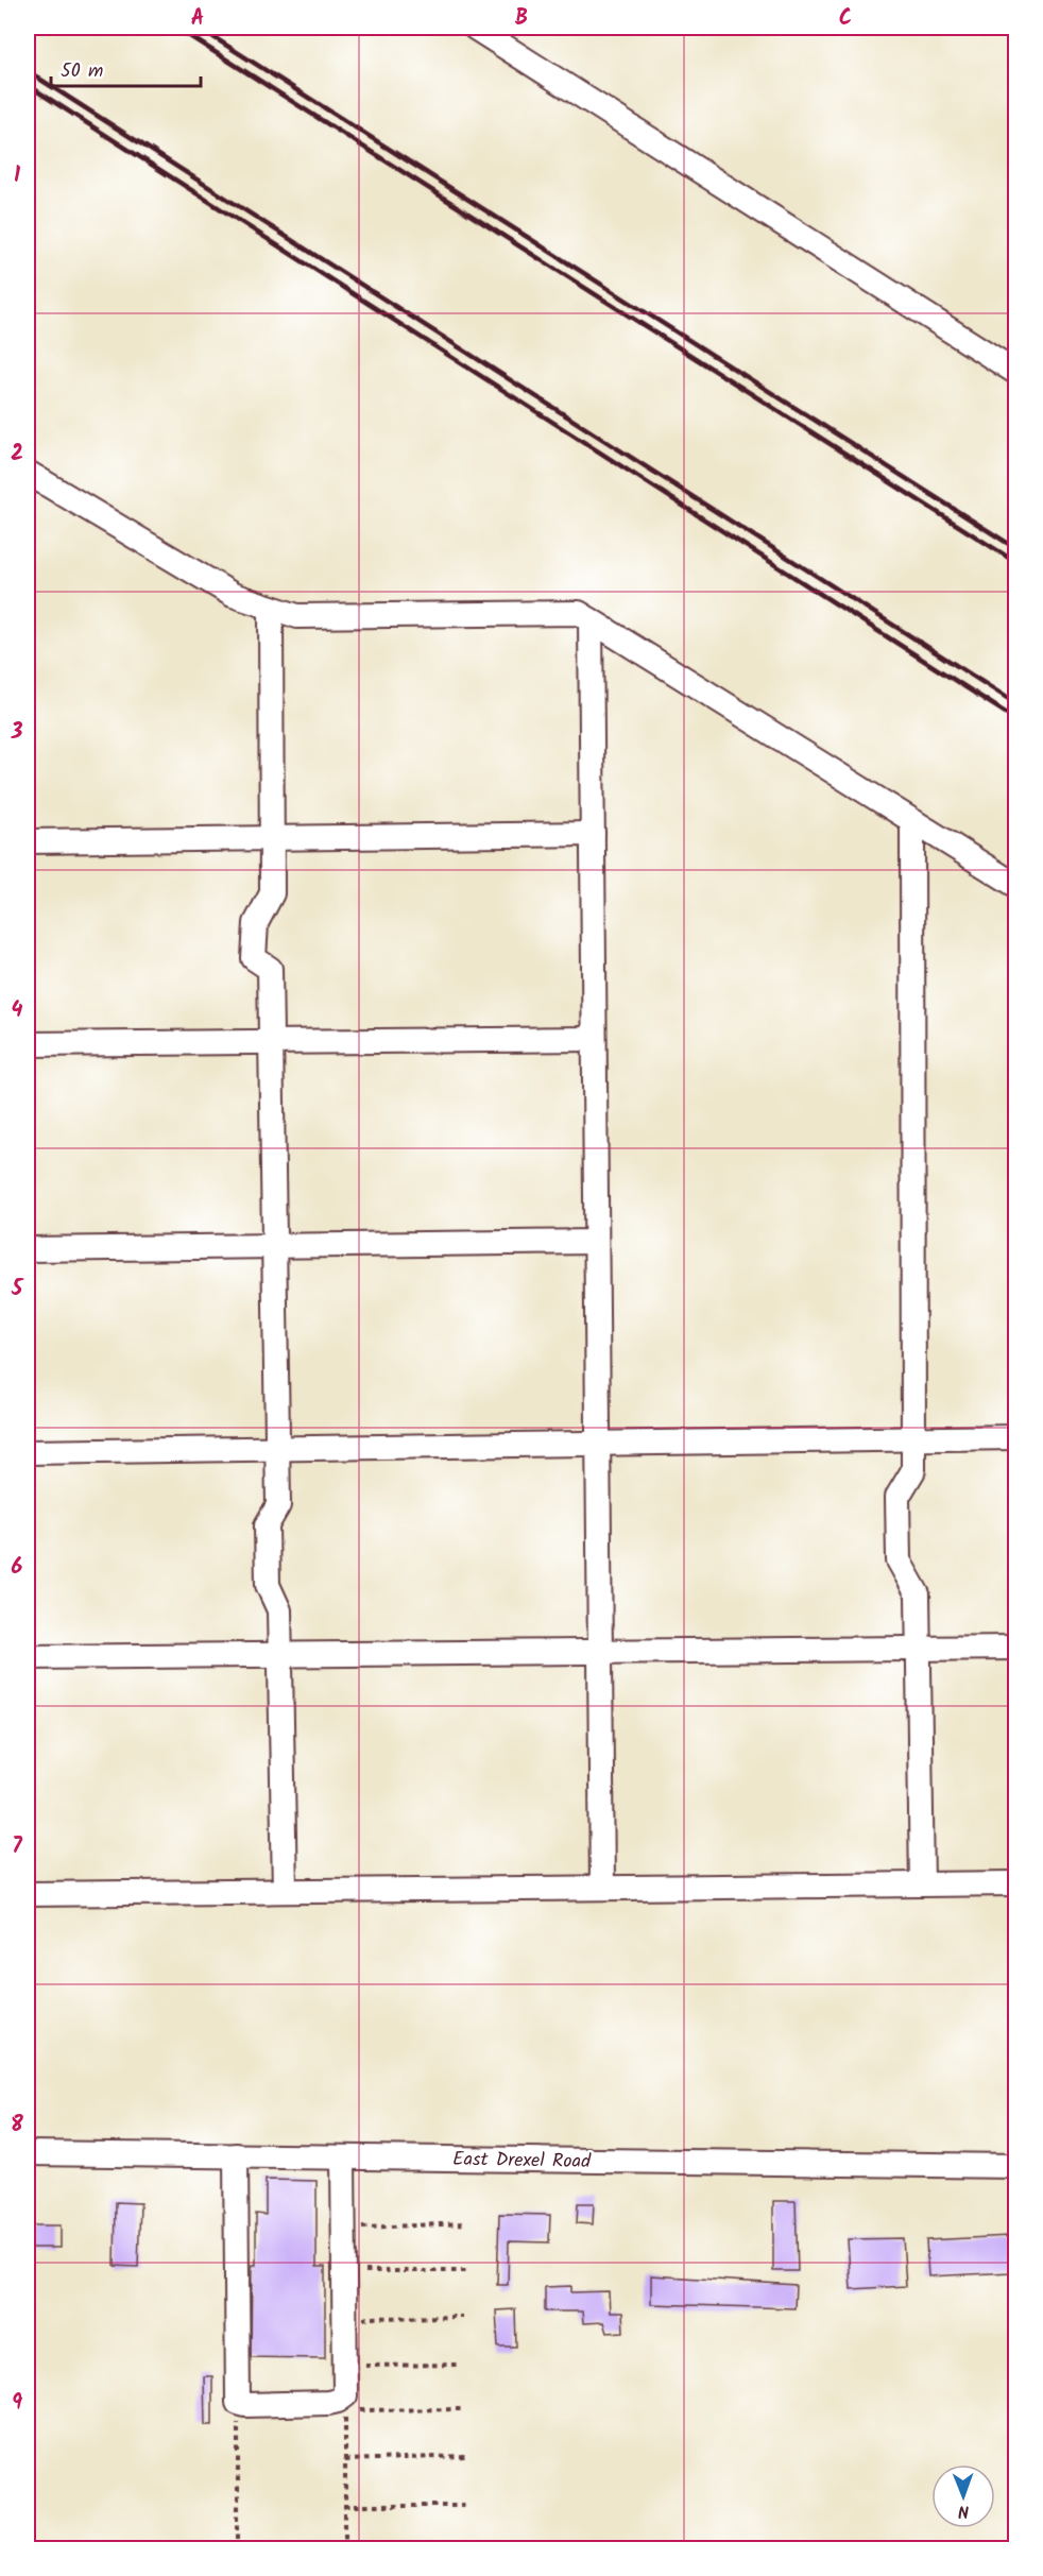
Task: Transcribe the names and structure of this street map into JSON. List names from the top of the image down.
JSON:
{
  "streets": {
    "street": ["East Drexel Road"]
  },
  "scale_bar": "50 m",
  "north": "bottom",
  "grid": {
    "columns": ["A", "B", "C"],
    "rows": [
      "1",
      "2",
      "3",
      "4",
      "5",
      "6",
      "7",
      "8",
      "9"
    ]
  }
}
